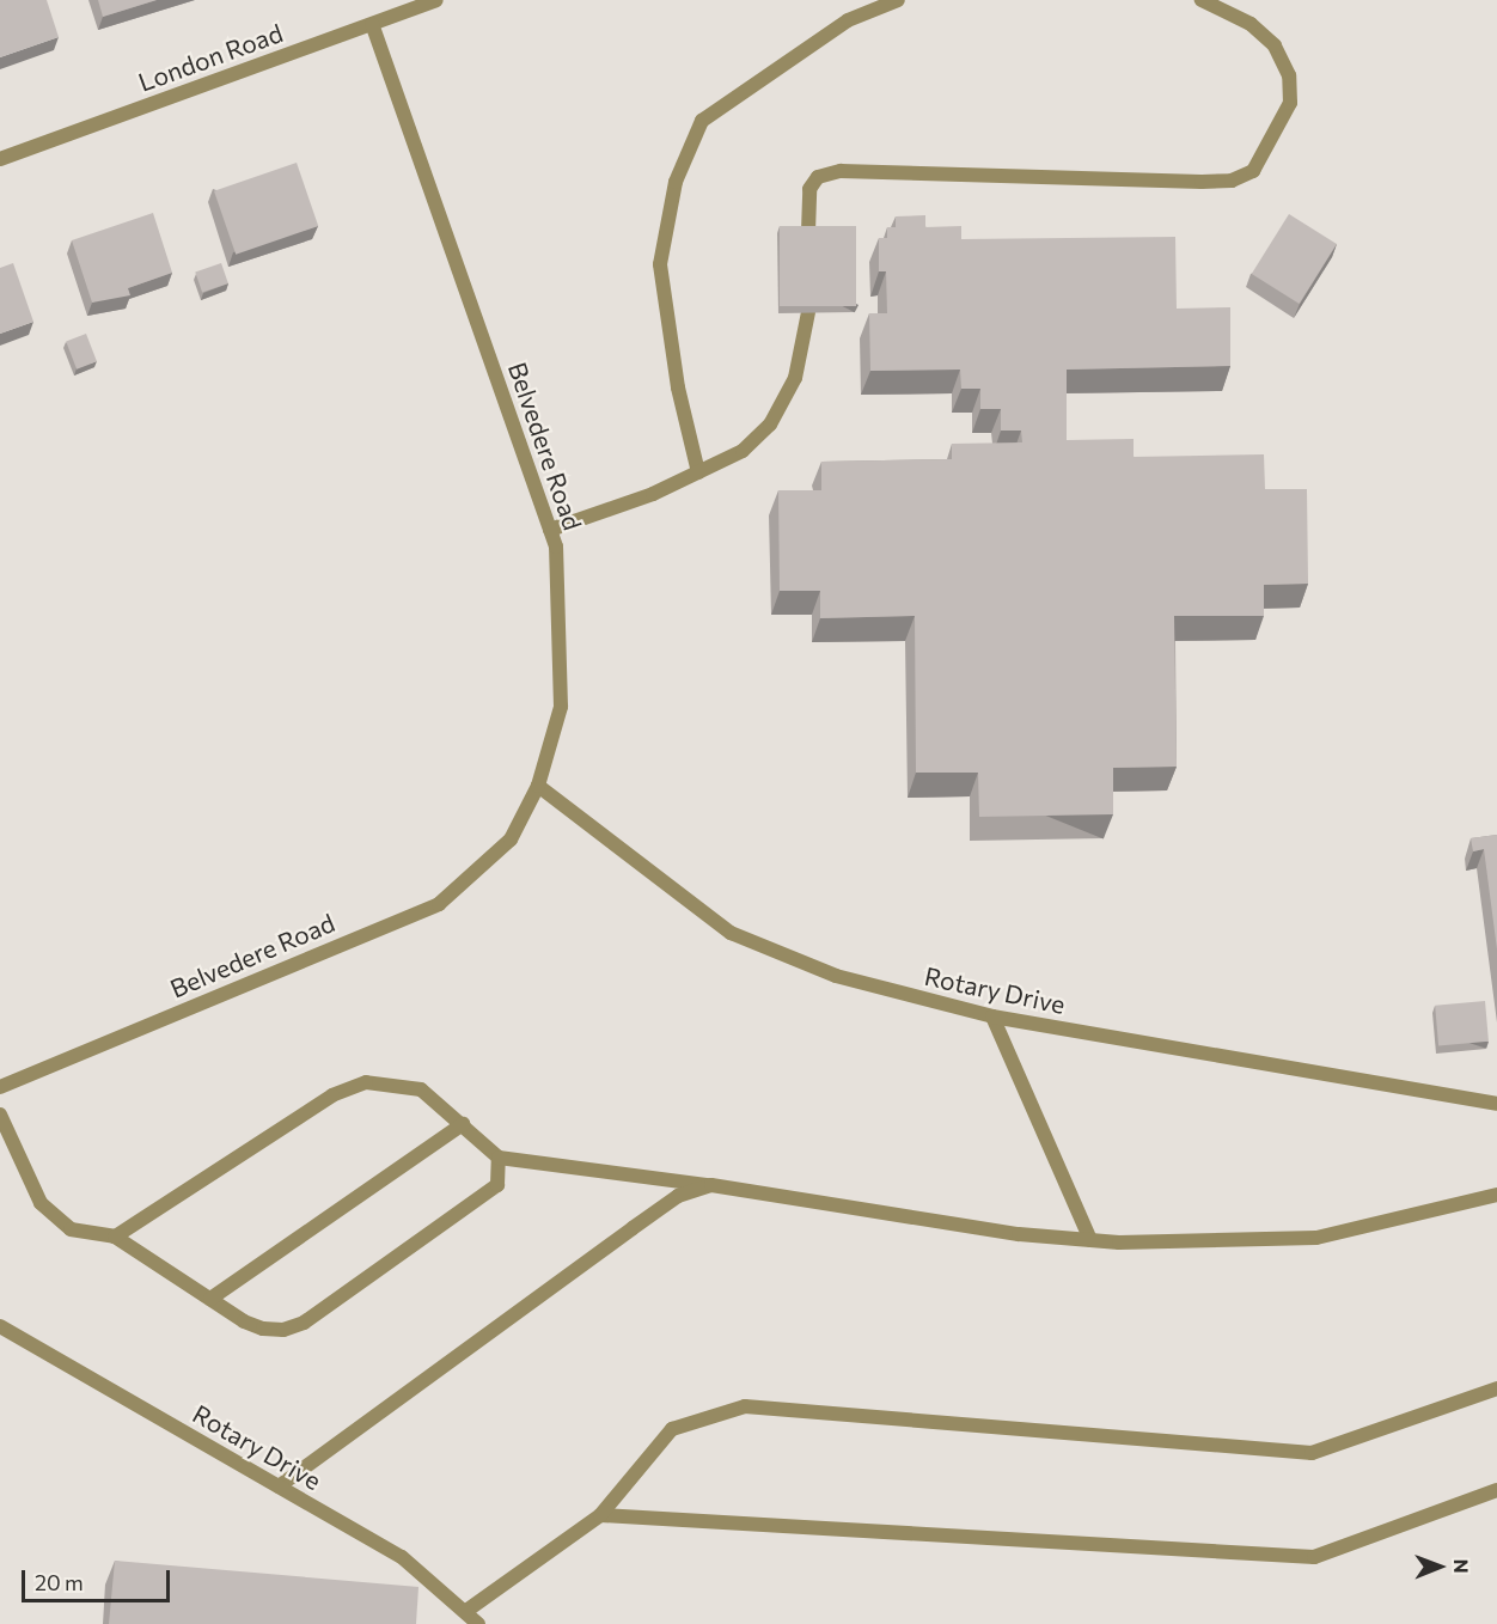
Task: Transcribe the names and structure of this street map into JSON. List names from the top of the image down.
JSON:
{
  "streets": {
    "street": ["London Road", "Belvedere Road", "Rotary Drive"]
  },
  "crossings": [
    ["London Road", "Belvedere Road"],
    ["Belvedere Road", "Rotary Drive"]
  ],
  "scale_bar": "20 m",
  "north": "right"
}
